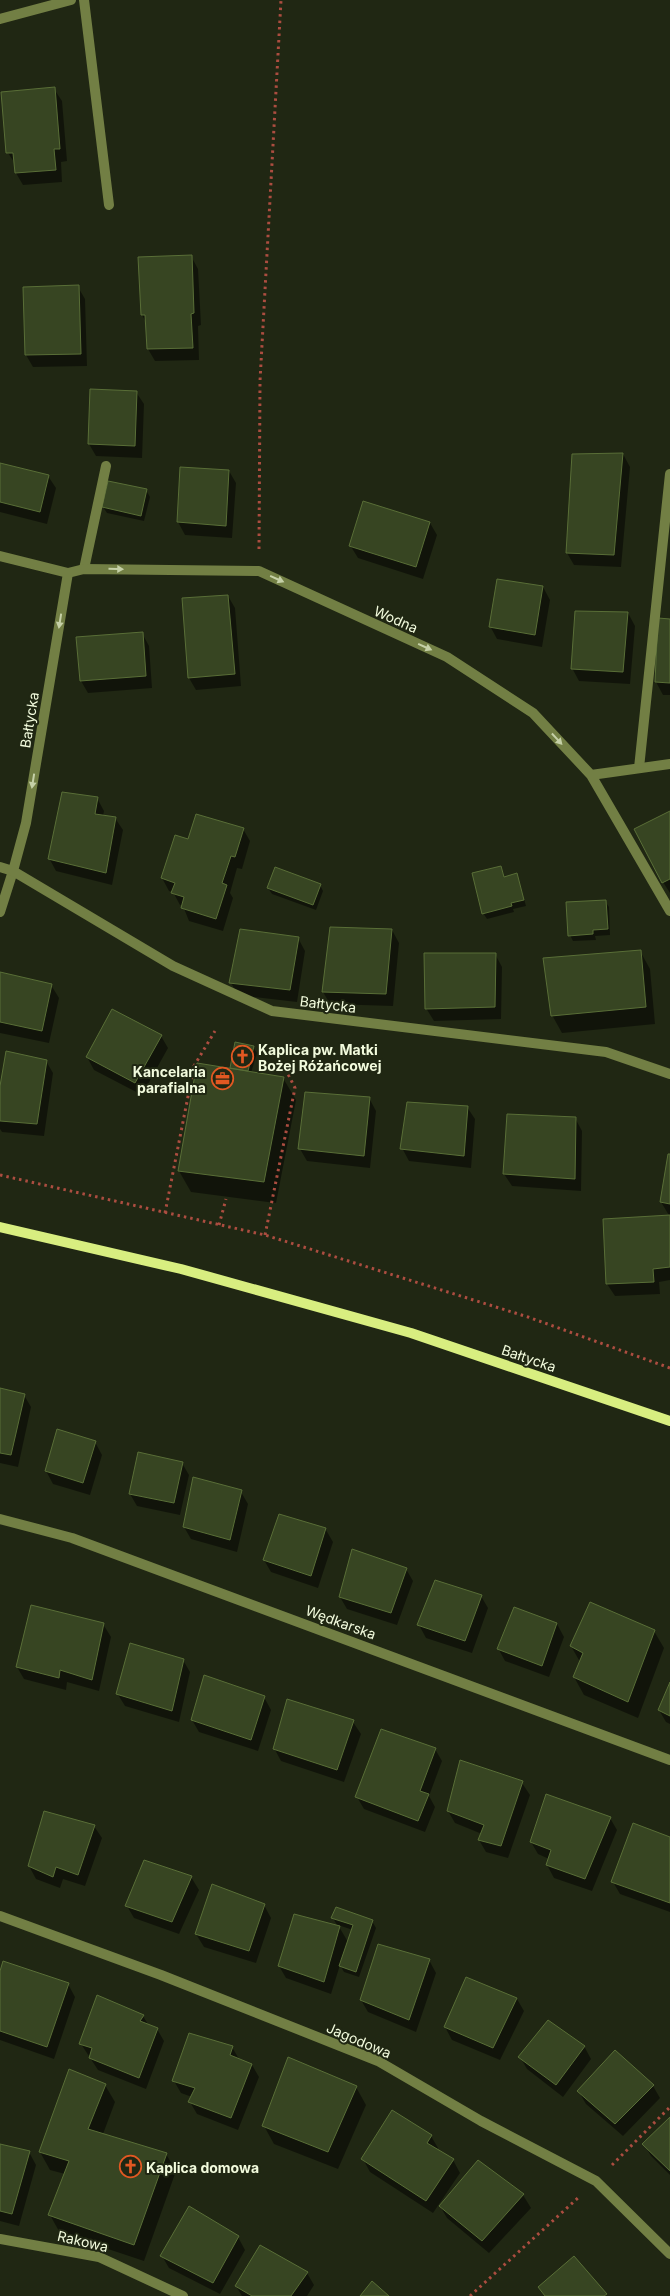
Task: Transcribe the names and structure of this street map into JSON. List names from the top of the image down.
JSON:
{
  "streets": {
    "main road": ["Bałtycka"],
    "street": [
      "Wodna",
      "Wędkarska",
      "Jagodowa",
      "Rakowa"
    ]
  },
  "crossings": [
    ["Wodna", "Bałtycka"]
  ],
  "one_way": ["Wodna"],
  "places": {
    "church": ["Kaplica pw. Matki Bożej Różańcowej", "Kaplica domowa"],
    "office": ["Kancelaria parafialna"]
  }
}
